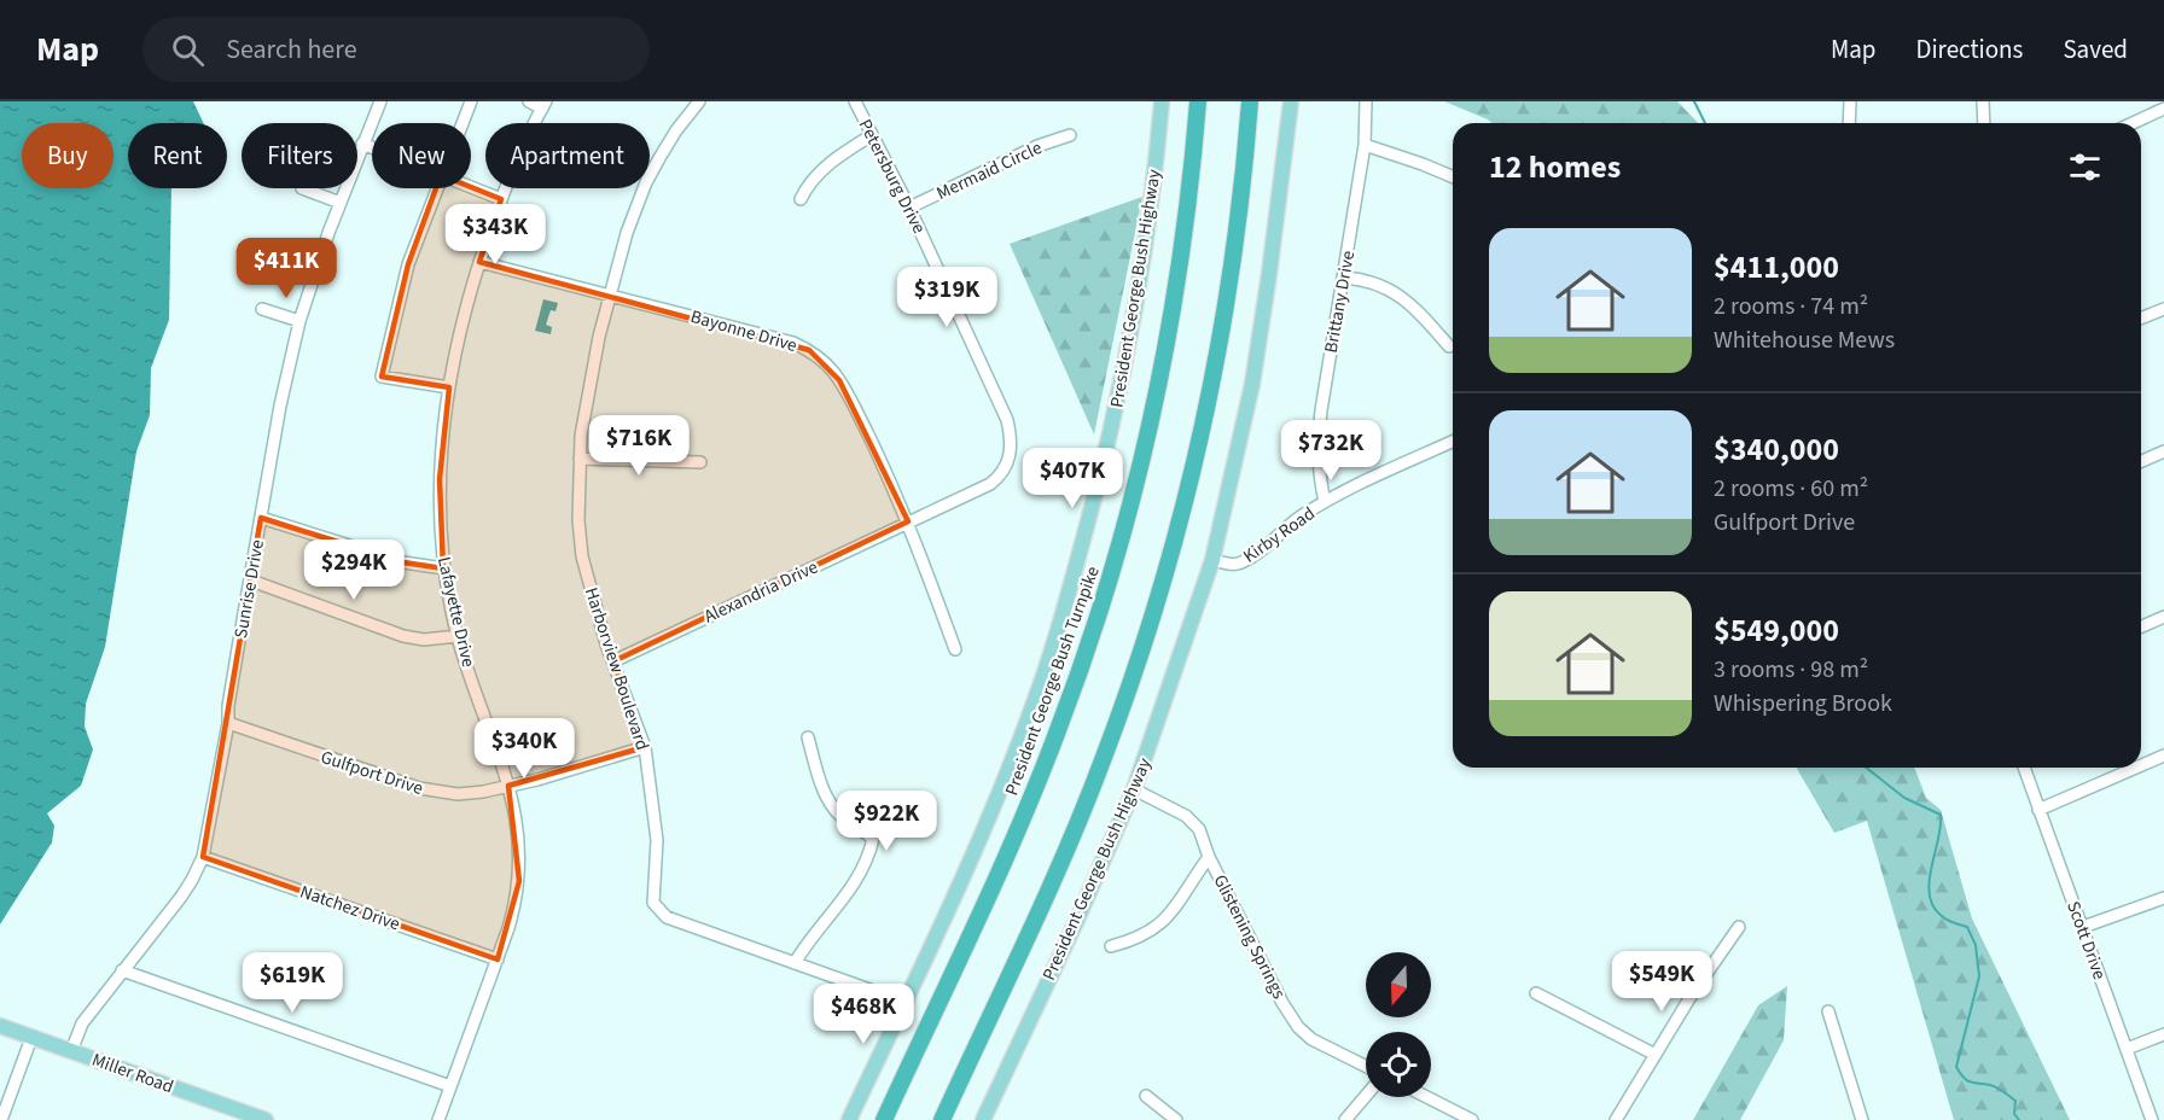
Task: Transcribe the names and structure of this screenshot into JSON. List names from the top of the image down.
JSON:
{
  "streets": {
    "highway": ["President George Bush Turnpike"],
    "main road": ["President George Bush Highway", "Miller Road"],
    "street": [
      "Mermaid Circle",
      "Petersburg Drive",
      "Brittany Drive",
      "Bayonne Drive",
      "Kirby Road",
      "Sunrise Drive",
      "Alexandria Drive",
      "Lafayette Drive",
      "Harborview Boulevard",
      "Gulfport Drive",
      "Natchez Drive",
      "Glistening Springs",
      "Scott Drive"
    ]
  },
  "crossings": [
    ["Mermaid Circle", "Petersburg Drive"],
    ["Petersburg Drive", "Bayonne Drive"],
    ["Petersburg Drive", "Alexandria Drive"],
    ["President George Bush Highway", "Kirby Road"],
    ["President George Bush Highway", "Harborview Boulevard"],
    ["President George Bush Highway", "Glistening Springs"],
    ["Brittany Drive", "Kirby Road"],
    ["Bayonne Drive", "Alexandria Drive"],
    ["Bayonne Drive", "Lafayette Drive"],
    ["Bayonne Drive", "Harborview Boulevard"],
    ["Sunrise Drive", "Gulfport Drive"],
    ["Sunrise Drive", "Natchez Drive"],
    ["Sunrise Drive", "Miller Road"],
    ["Alexandria Drive", "Harborview Boulevard"],
    ["Lafayette Drive", "Gulfport Drive"],
    ["Lafayette Drive", "Natchez Drive"],
    ["Harborview Boulevard", "Gulfport Drive"]
  ],
  "north": "bottom",
  "page": {
    "header": "Map",
    "search": "Search here",
    "nav": ["Map", "Directions", "Saved"],
    "chip": [
      "Buy",
      "Rent",
      "Filters",
      "New",
      "Apartment"
    ],
    "heading": "12 homes",
    "price": [
      "$343K",
      "$411K",
      "$319K",
      "$716K",
      "$732K",
      "$407K",
      "$294K",
      "$340K",
      "$922K",
      "$549K",
      "$619K",
      "$468K"
    ],
    "list": [
      {
        "name": "$411,000",
        "note": "2 rooms · 74 m² · Whitehouse Mews"
      },
      {
        "name": "$340,000",
        "note": "2 rooms · 60 m² · Gulfport Drive"
      },
      {
        "name": "$549,000",
        "note": "3 rooms · 98 m² · Whispering Brook"
      }
    ]
  }
}
